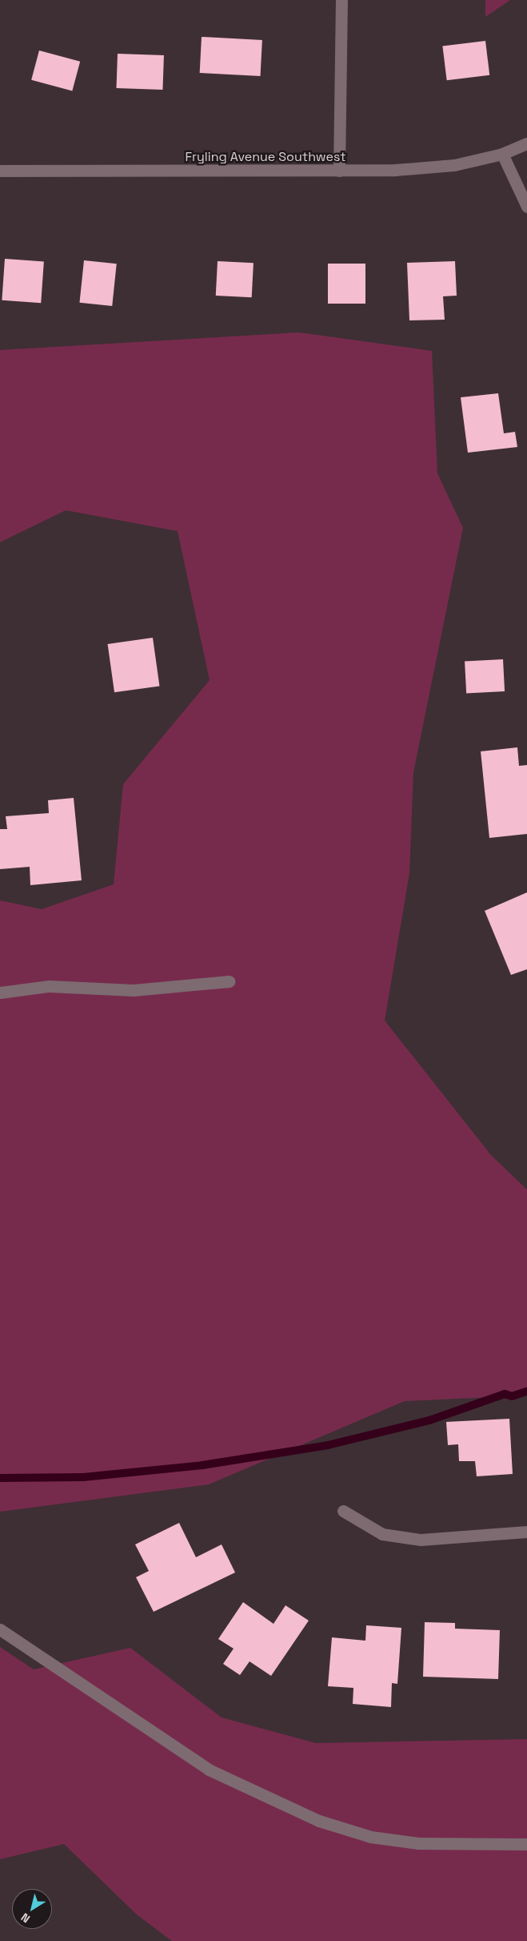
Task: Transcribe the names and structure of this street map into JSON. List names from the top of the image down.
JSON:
{
  "streets": {
    "street": ["Fryling Avenue Southwest"]
  },
  "north": "bottom left"
}
